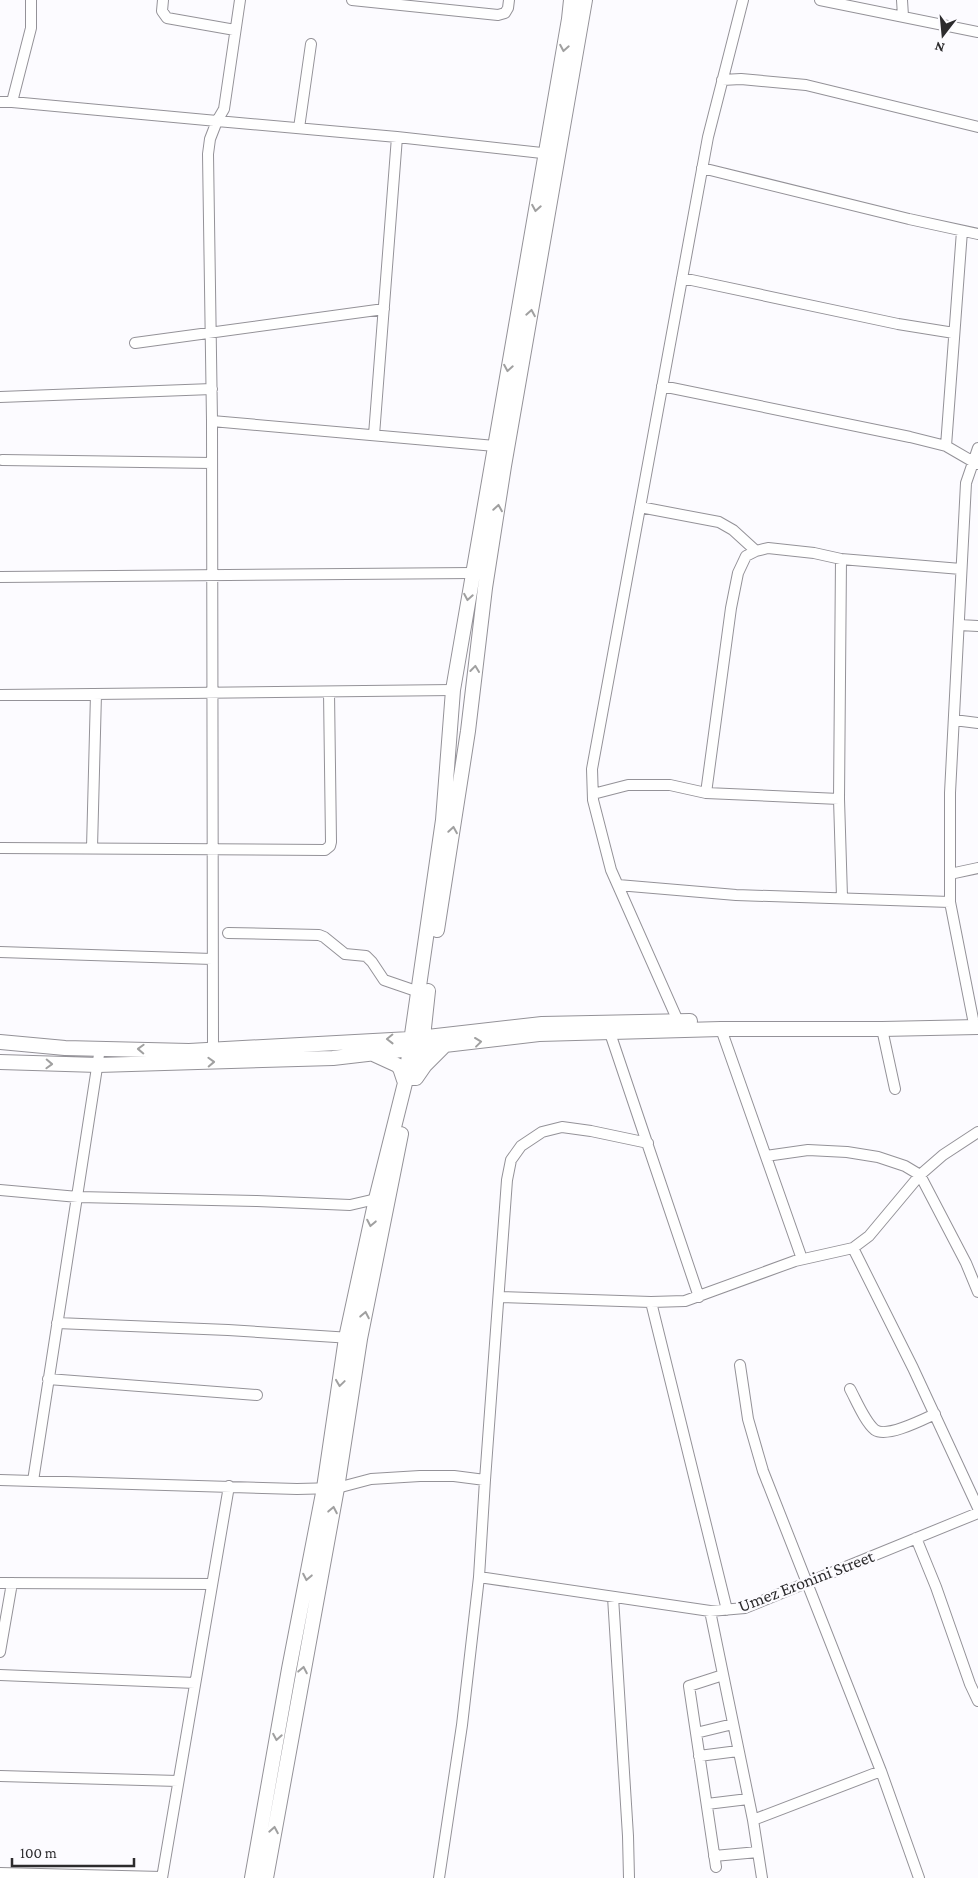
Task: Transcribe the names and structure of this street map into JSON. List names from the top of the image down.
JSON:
{
  "streets": {
    "street": ["Umez Eronini Street"]
  },
  "scale_bar": "100 m",
  "north": "bottom"
}
